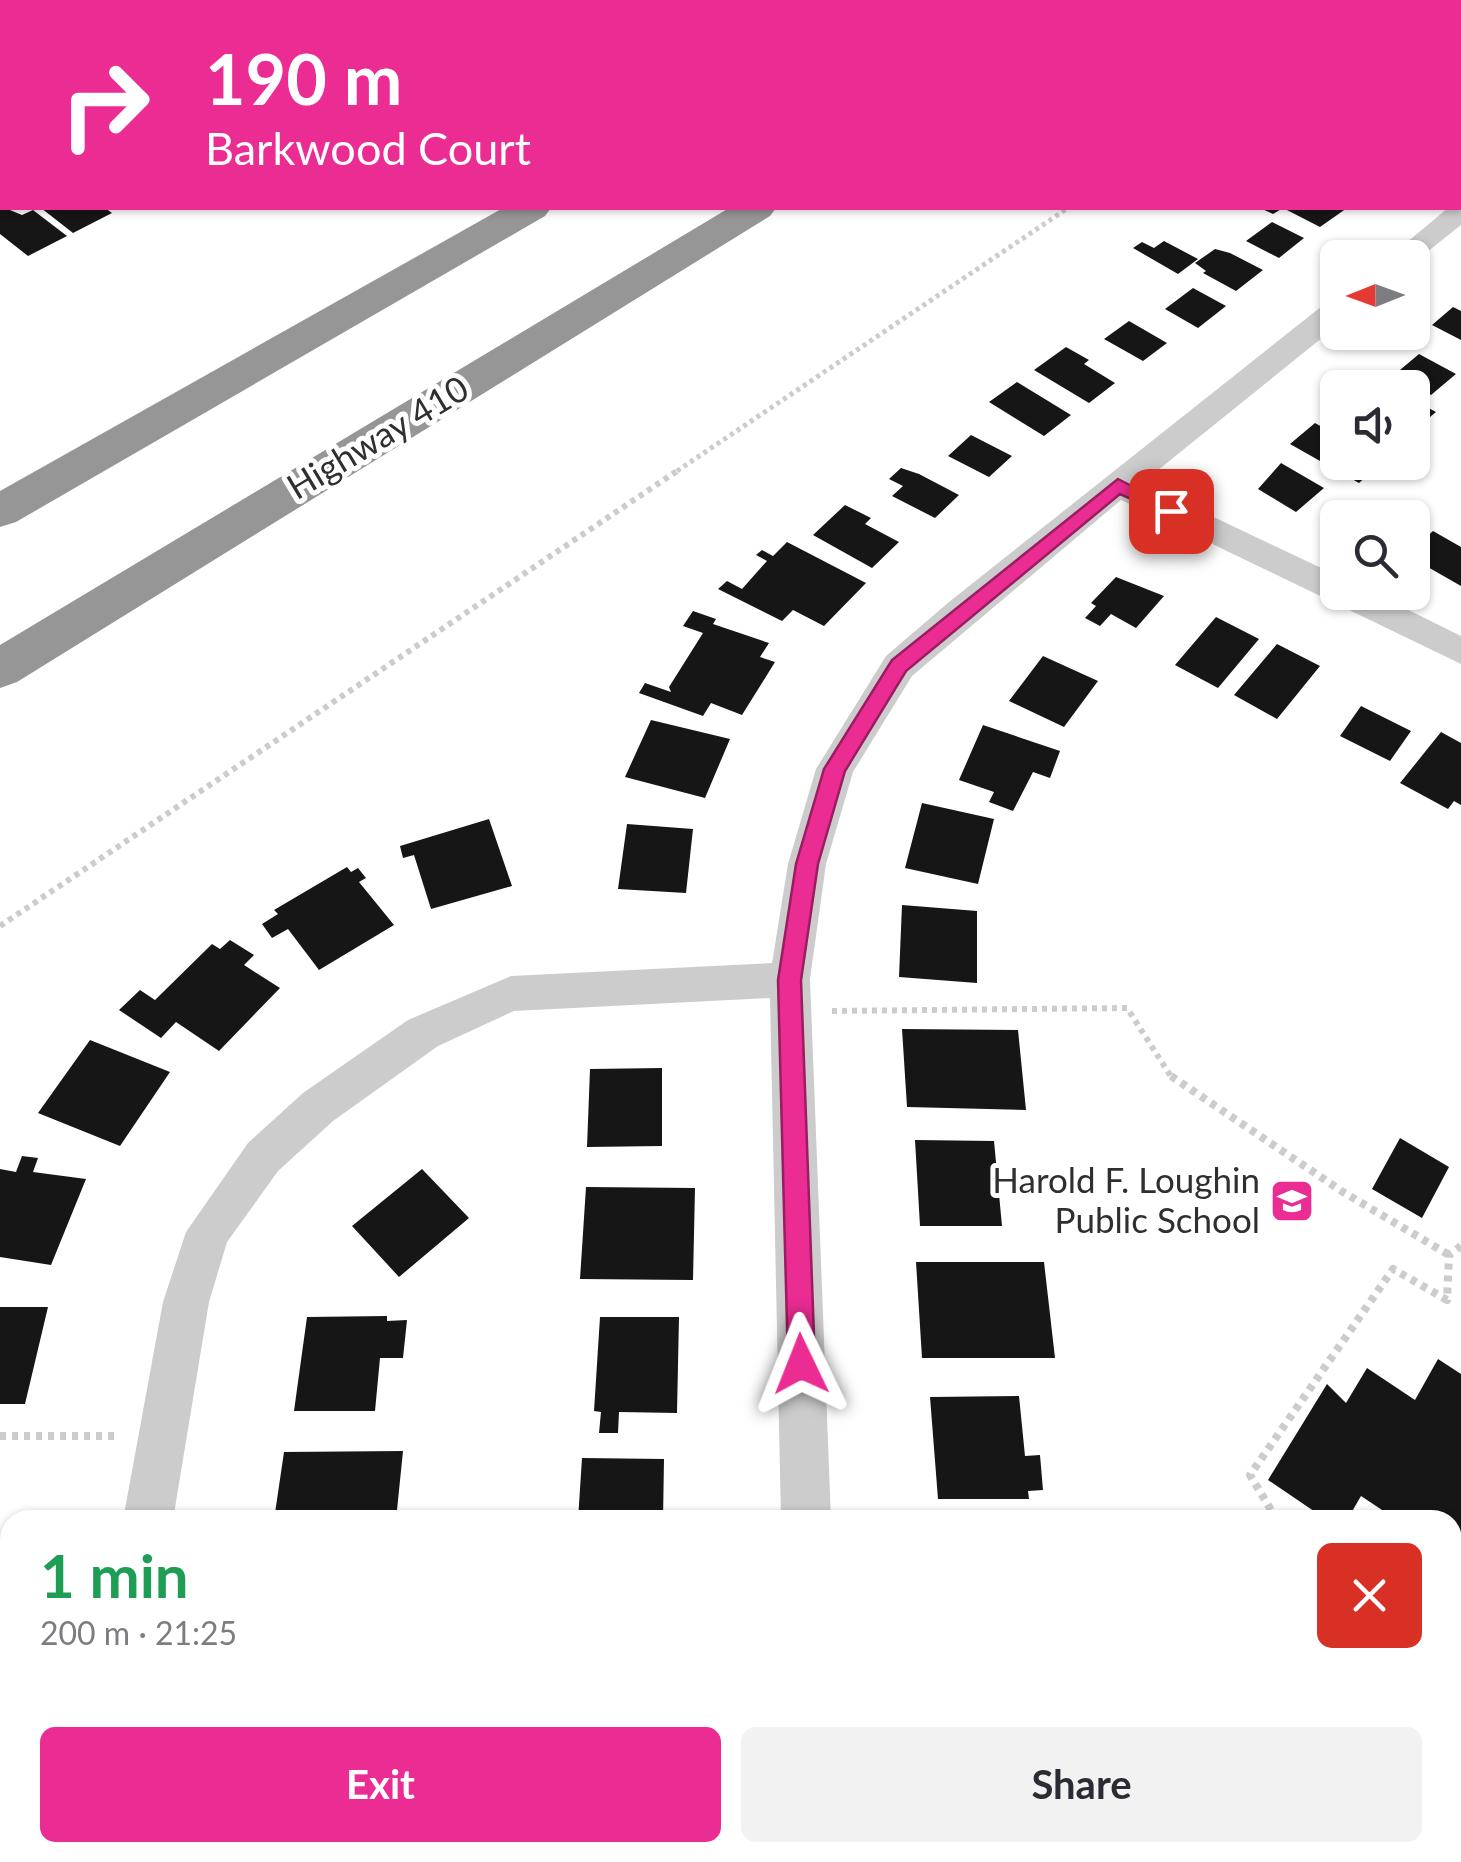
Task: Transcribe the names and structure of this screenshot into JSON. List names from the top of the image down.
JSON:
{
  "streets": {
    "highway": ["Highway 410"]
  },
  "places": {
    "school or university": ["Harold F. Loughin Public School"]
  },
  "north": "left",
  "page": {
    "turn": ["190 m", "Barkwood Court"],
    "heading": ["1 min", "200 m · 21:25"],
    "buttons": ["Exit", "Share"]
  }
}
